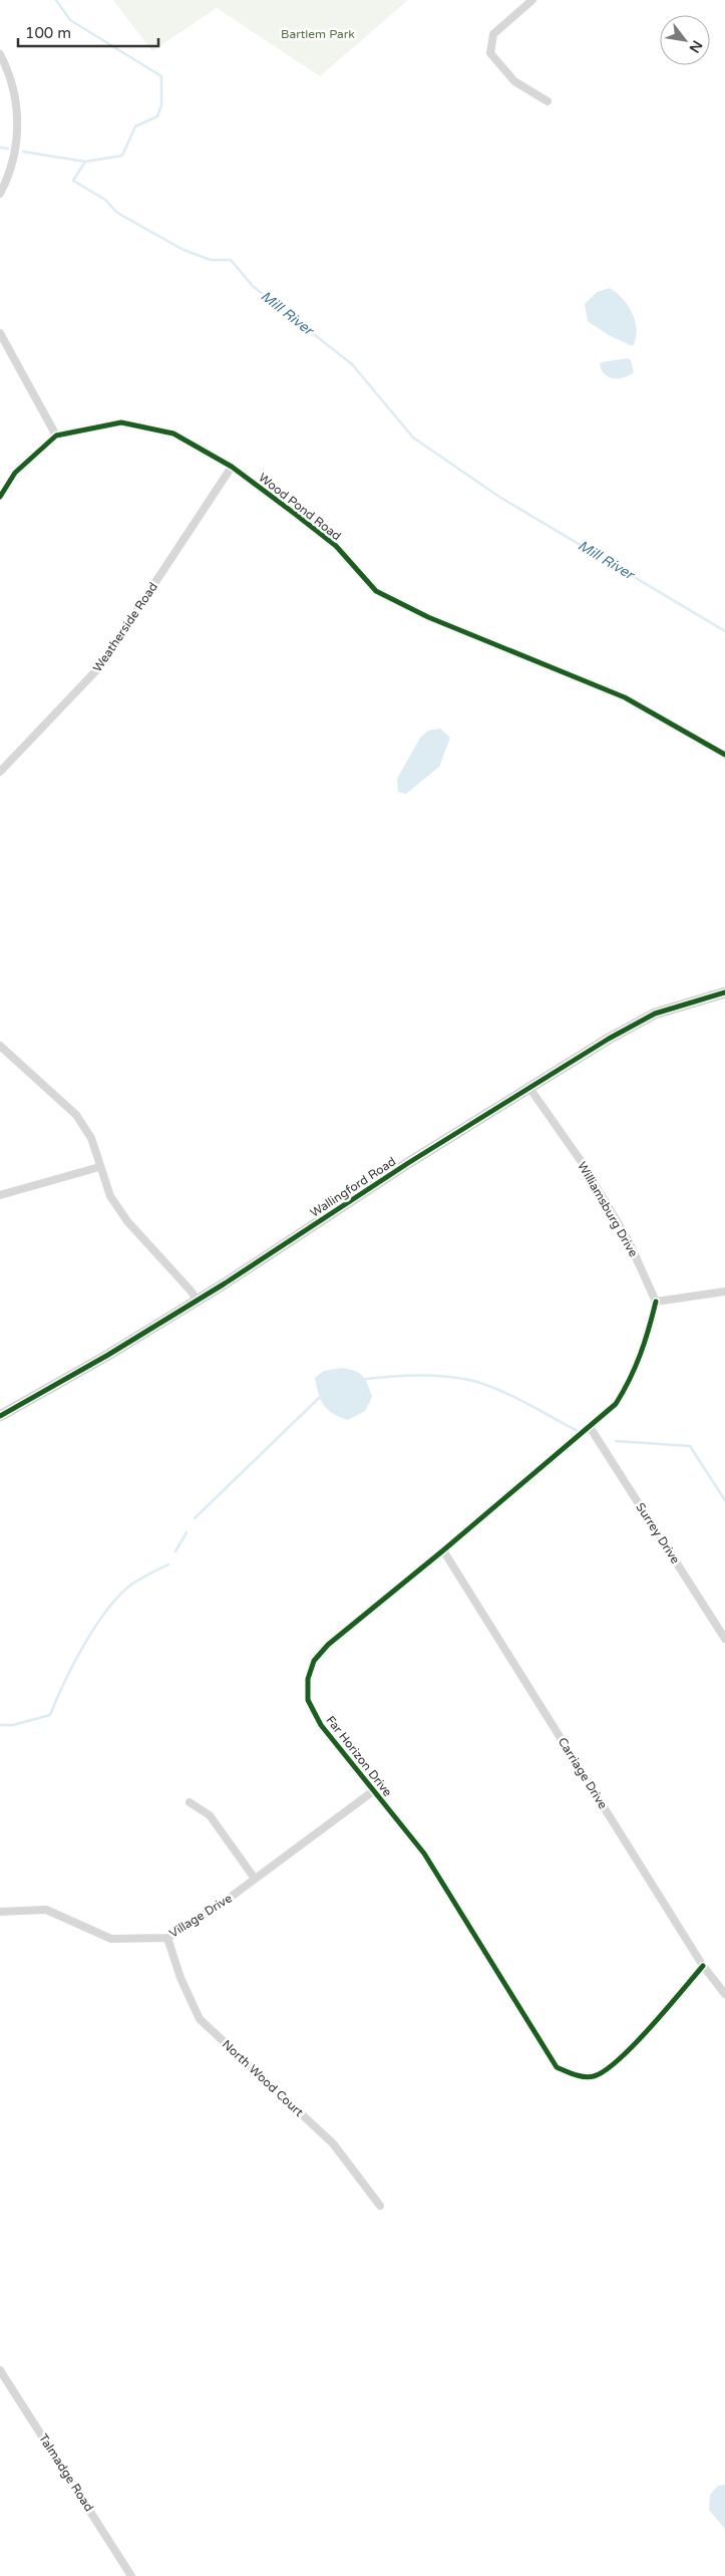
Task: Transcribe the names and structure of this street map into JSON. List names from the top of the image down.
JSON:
{
  "streets": {
    "street": [
      "Wood Pond Road",
      "Weatherside Road",
      "Wallingford Road",
      "Williamsburg Drive",
      "Surrey Drive",
      "Far Horizon Drive",
      "Carriage Drive",
      "Village Drive",
      "North Wood Court",
      "Talmadge Road"
    ]
  },
  "crossings": [
    ["Wood Pond Road", "Weatherside Road"],
    ["Wallingford Road", "Williamsburg Drive"],
    ["Williamsburg Drive", "Far Horizon Drive"],
    ["Surrey Drive", "Far Horizon Drive"],
    ["Far Horizon Drive", "Carriage Drive"],
    ["Far Horizon Drive", "Village Drive"],
    ["Village Drive", "North Wood Court"]
  ],
  "water": ["Mill River"],
  "parks": ["Bartlem Park"],
  "scale_bar": "100 m",
  "north": "bottom right"
}
